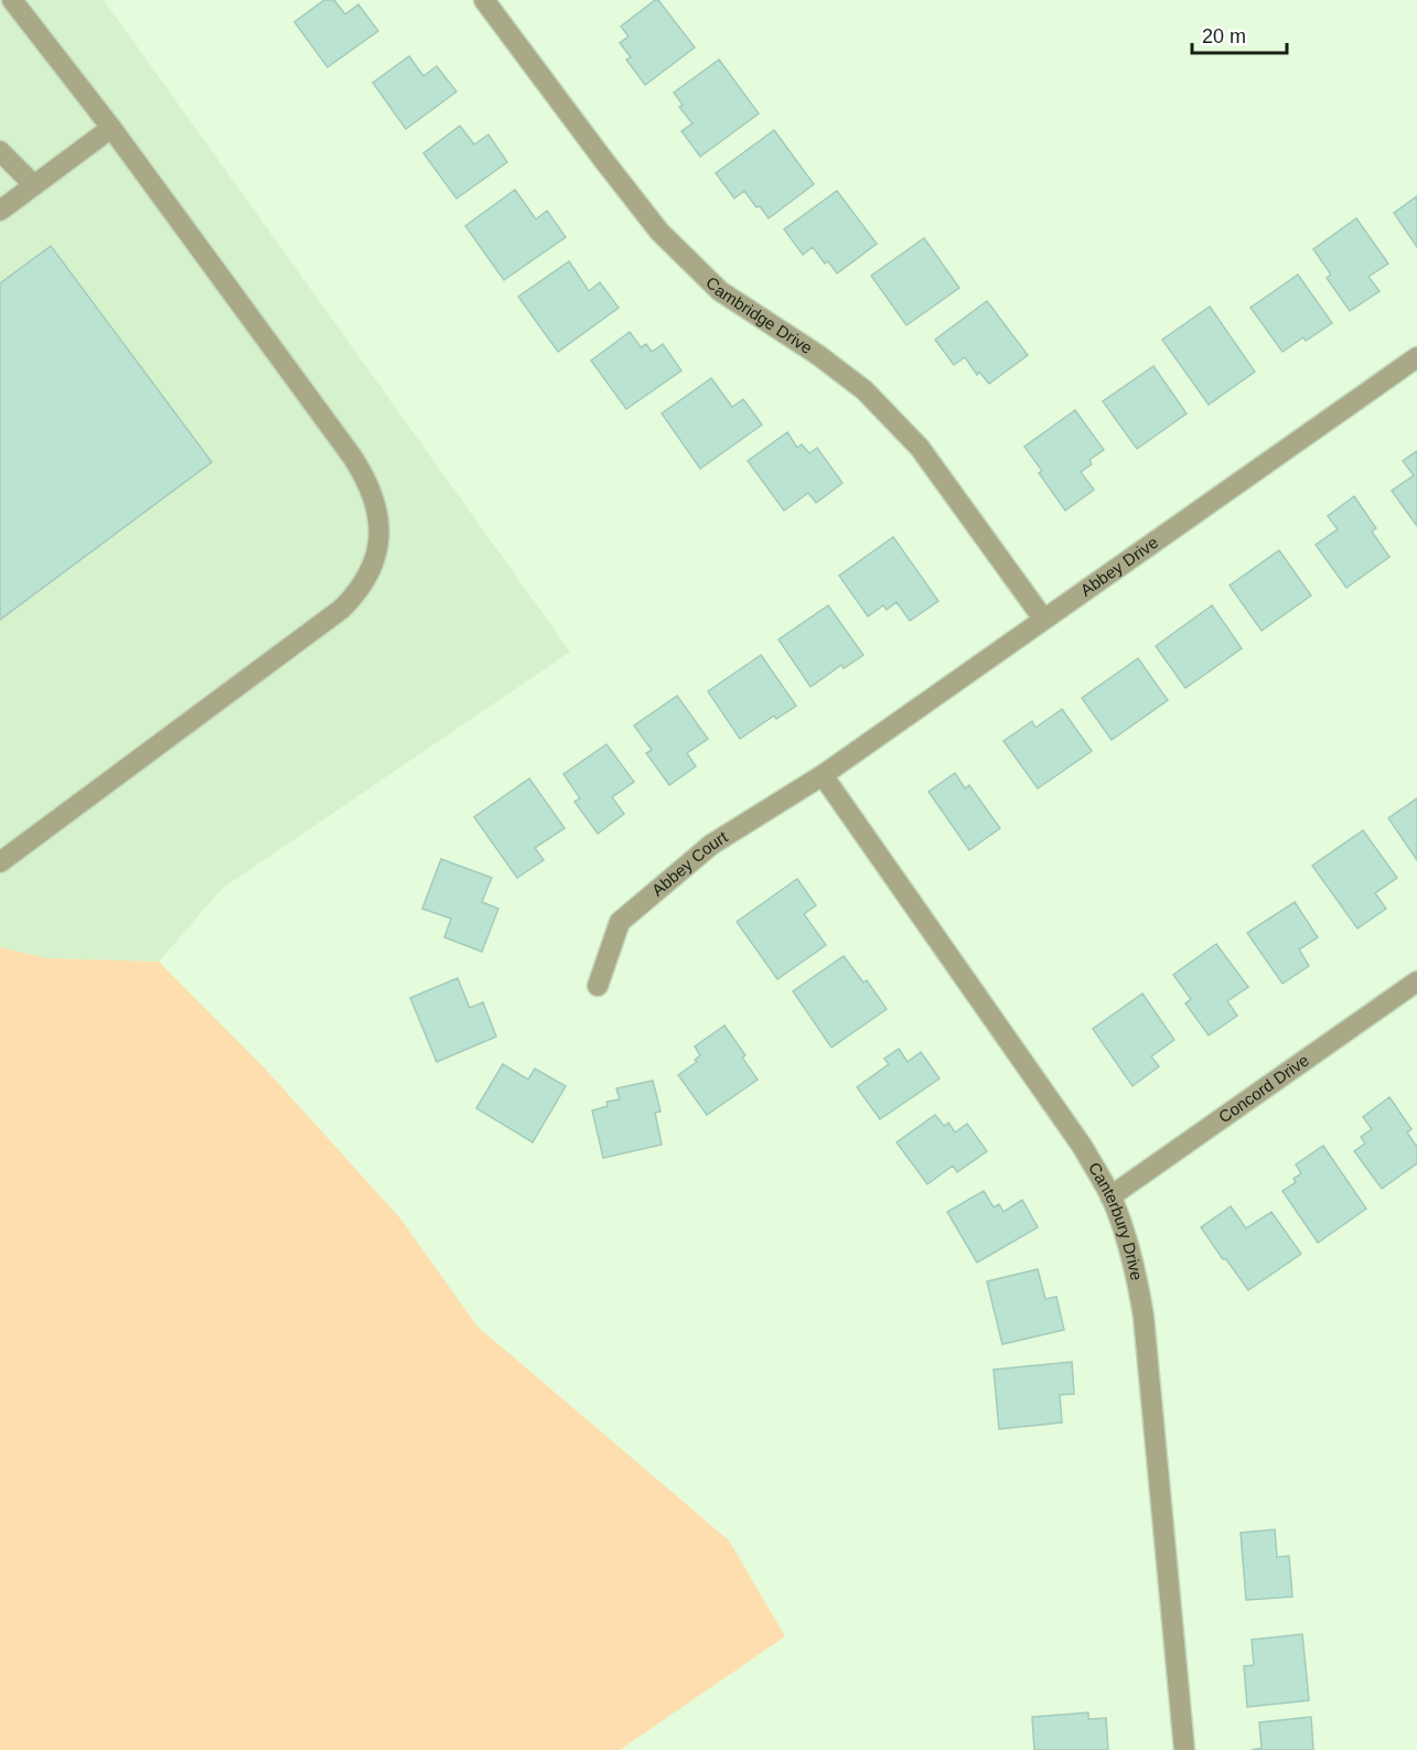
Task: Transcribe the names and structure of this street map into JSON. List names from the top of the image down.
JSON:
{
  "streets": {
    "street": [
      "Cambridge Drive",
      "Abbey Drive",
      "Abbey Court",
      "Concord Drive",
      "Canterbury Drive"
    ]
  },
  "crossings": [
    ["Cambridge Drive", "Abbey Drive"],
    ["Abbey Drive", "Abbey Court"],
    ["Abbey Drive", "Canterbury Drive"],
    ["Abbey Court", "Canterbury Drive"],
    ["Concord Drive", "Canterbury Drive"]
  ],
  "scale_bar": "20 m"
}
